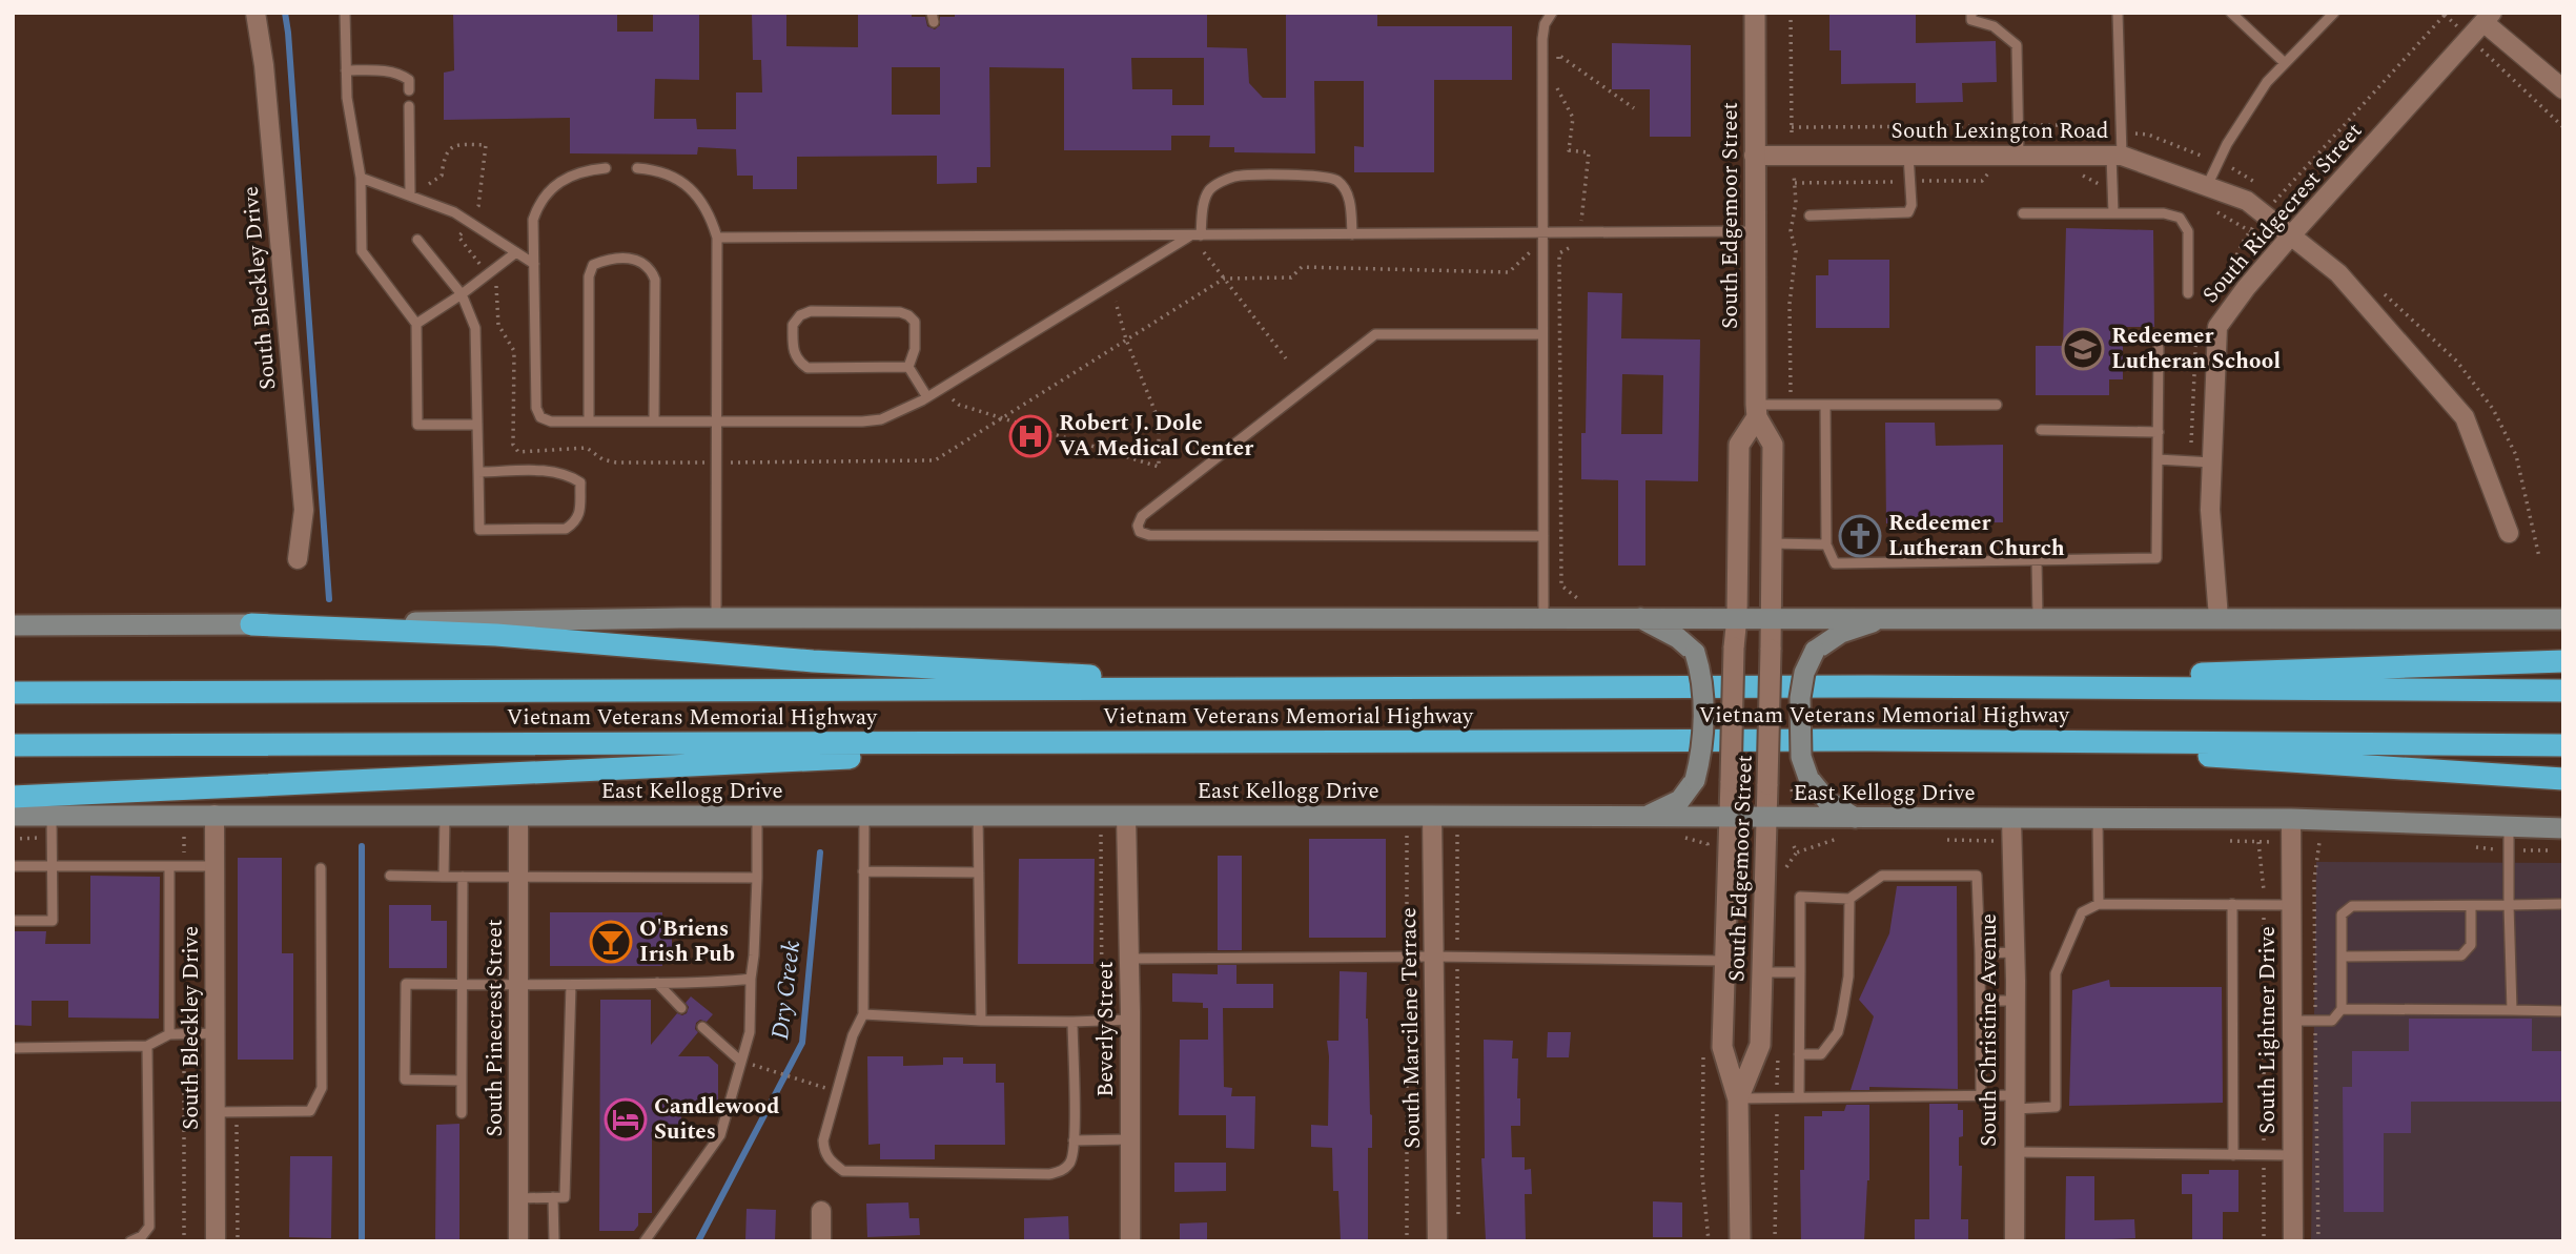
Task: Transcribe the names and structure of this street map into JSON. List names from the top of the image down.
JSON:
{
  "streets": {
    "highway": ["Vietnam Veterans Memorial Highway"],
    "main road": ["East Kellogg Drive"],
    "street": [
      "South Lexington Road",
      "South Ridgecrest Street",
      "South Edgemoor Street",
      "South Bleckley Drive",
      "South Pinecrest Street",
      "South Marcilene Terrace",
      "Beverly Street",
      "South Christine Avenue",
      "South Lightner Drive"
    ]
  },
  "crossings": [
    ["South Lexington Road", "South Ridgecrest Street"],
    ["South Lexington Road", "South Edgemoor Street"],
    ["South Edgemoor Street", "East Kellogg Drive"],
    ["South Bleckley Drive", "East Kellogg Drive"],
    ["East Kellogg Drive", "South Pinecrest Street"],
    ["East Kellogg Drive", "South Marcilene Terrace"],
    ["East Kellogg Drive", "Beverly Street"],
    ["East Kellogg Drive", "South Christine Avenue"],
    ["East Kellogg Drive", "South Lightner Drive"]
  ],
  "water": ["Dry Creek"],
  "places": {
    "school or university": ["Redeemer Lutheran School"],
    "hospital": ["Robert J. Dole VA Medical Center"],
    "church": ["Redeemer Lutheran Church"],
    "bar": ["O'Briens Irish Pub"],
    "hotel": ["Candlewood Suites"]
  }
}
